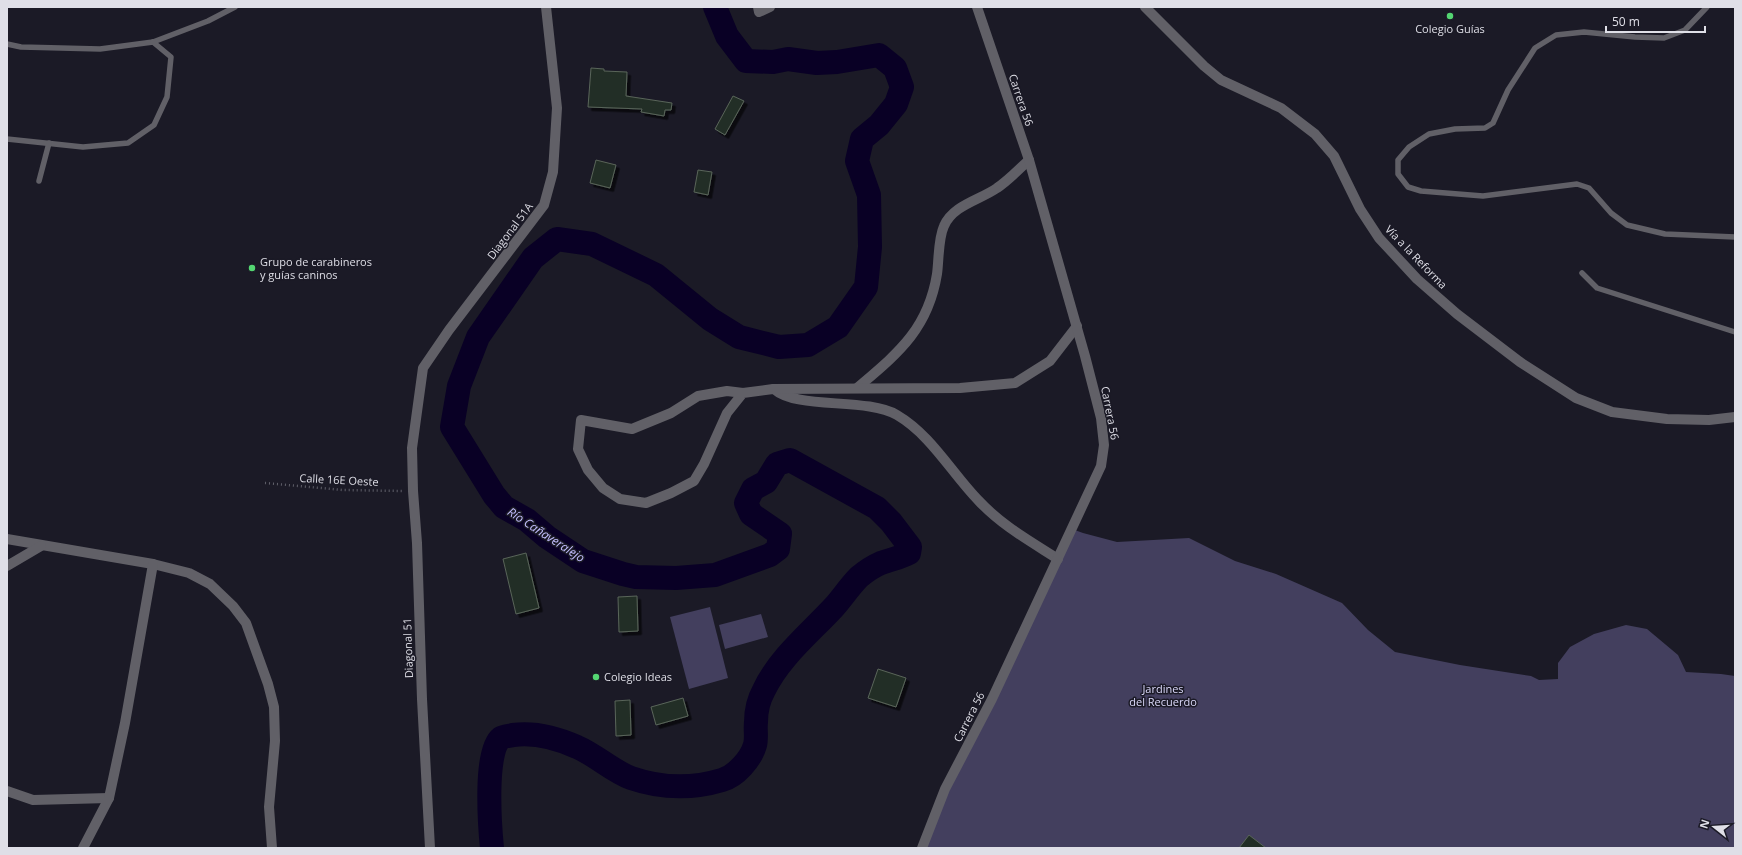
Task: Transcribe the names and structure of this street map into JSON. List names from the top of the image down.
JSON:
{
  "streets": {
    "street": [
      "Carrera 56",
      "Diagonal 51A",
      "Vía a la Reforma",
      "Diagonal 51"
    ],
    "path": ["Calle 16E Oeste"]
  },
  "crossings": [
    ["Diagonal 51A", "Diagonal 51"],
    ["Calle 16E Oeste", "Diagonal 51"]
  ],
  "water": ["Río Cañaveralejo"],
  "parks": ["Jardines del Recuerdo"],
  "places": ["Colegio Guías", "Grupo de carabineros y guías caninos", "Colegio Ideas"],
  "scale_bar": "50 m",
  "north": "left"
}
